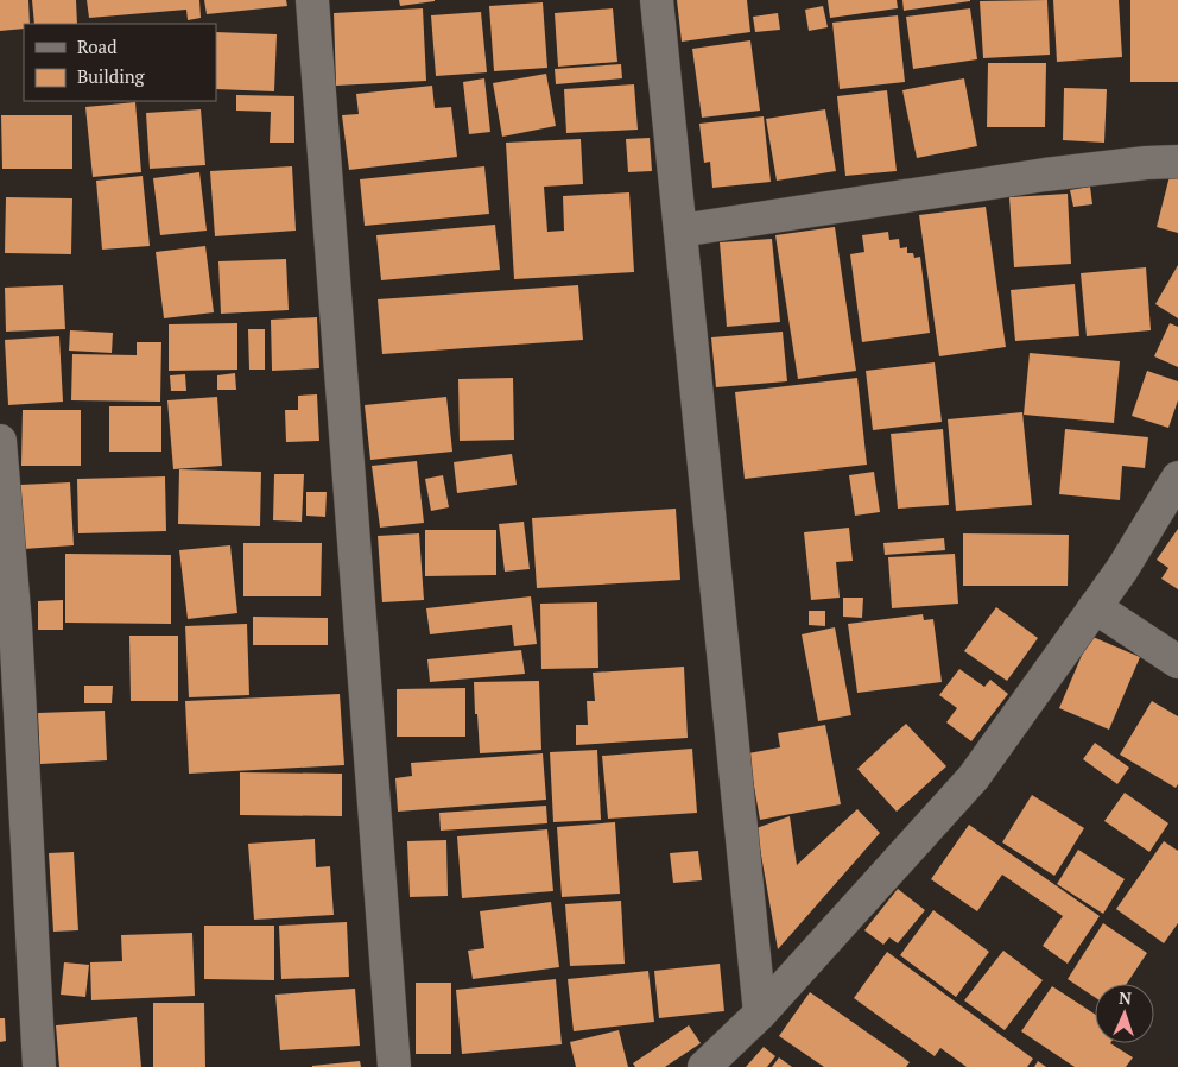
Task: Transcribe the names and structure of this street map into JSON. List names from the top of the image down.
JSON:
{
  "legend": ["Road", "Building"],
  "north": "top"
}
